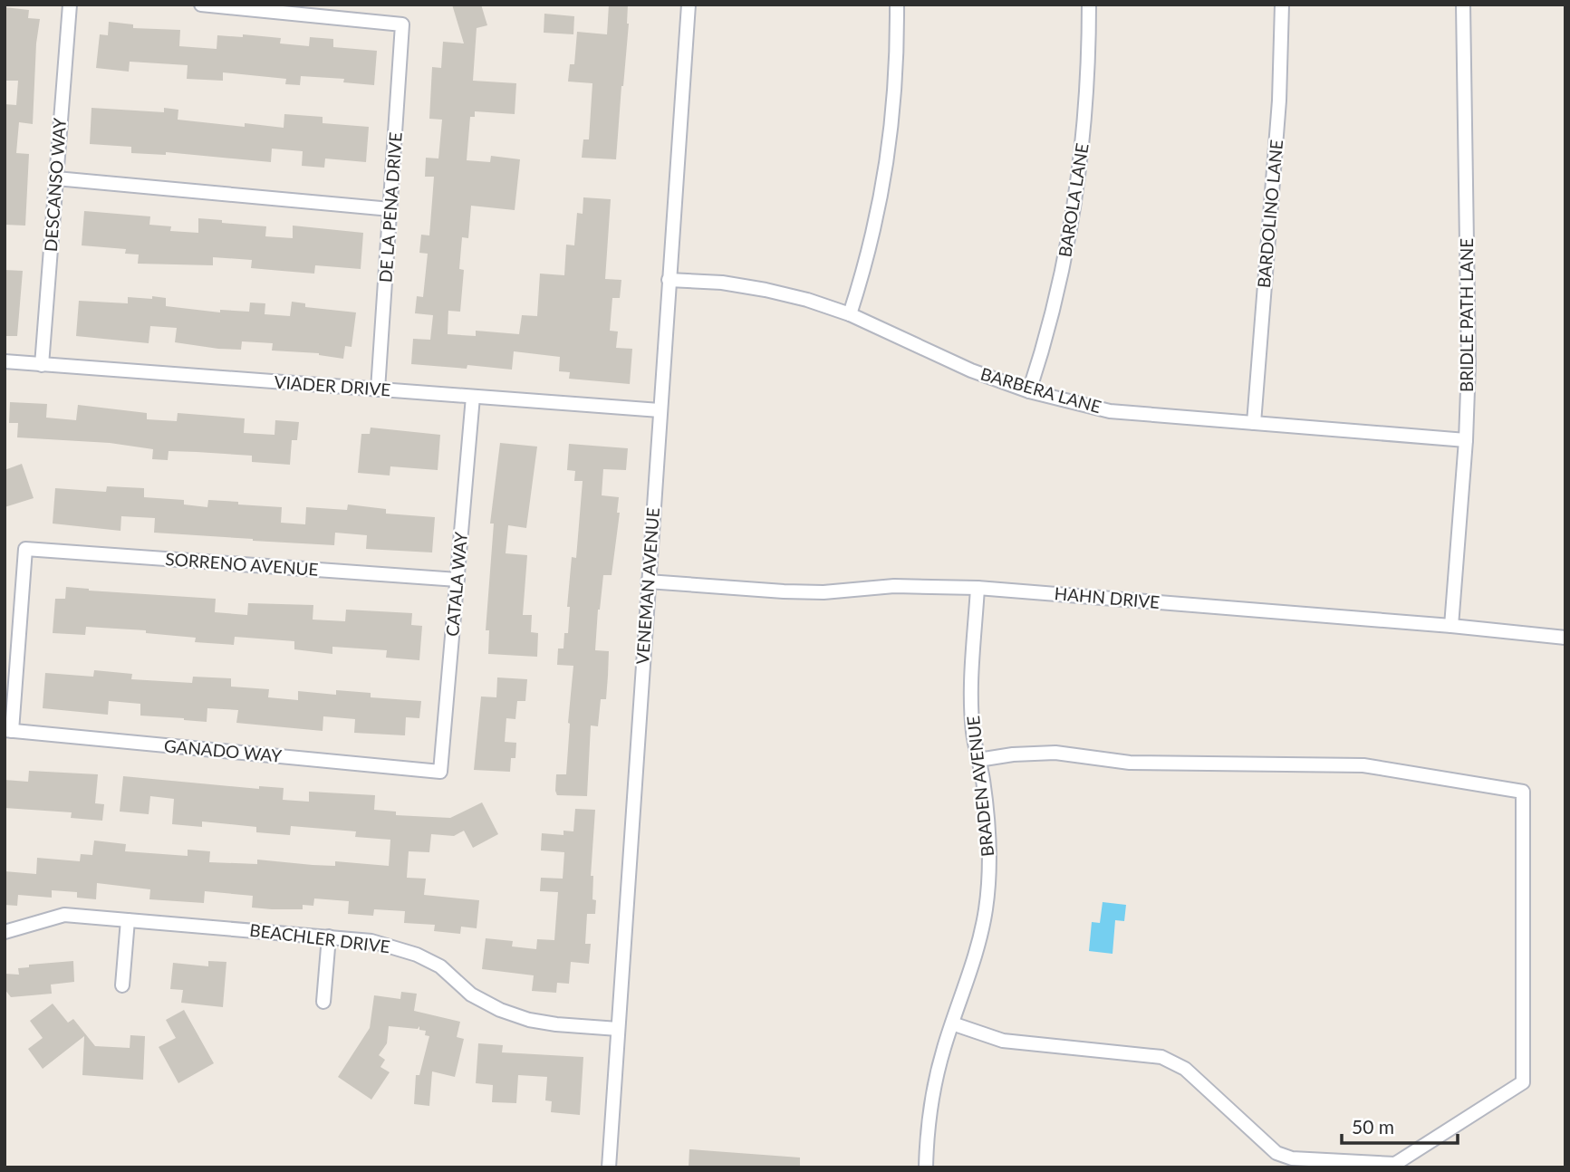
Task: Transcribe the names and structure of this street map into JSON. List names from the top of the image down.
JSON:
{
  "streets": {
    "street": [
      "DESCANSO WAY",
      "BAROLA LANE",
      "DE LA PENA DRIVE",
      "BARDOLINO LANE",
      "BRIDLE PATH LANE",
      "VIADER DRIVE",
      "BARBERA LANE",
      "SORRENO AVENUE",
      "CATALA WAY",
      "VENEMAN AVENUE",
      "HAHN DRIVE",
      "GANADO WAY",
      "BRADEN AVENUE",
      "BEACHLER DRIVE"
    ]
  },
  "crossings": [
    ["DESCANSO WAY", "VIADER DRIVE"],
    ["BAROLA LANE", "BARBERA LANE"],
    ["DE LA PENA DRIVE", "VIADER DRIVE"],
    ["BARDOLINO LANE", "BARBERA LANE"],
    ["BRIDLE PATH LANE", "BARBERA LANE"],
    ["BRIDLE PATH LANE", "HAHN DRIVE"],
    ["VIADER DRIVE", "CATALA WAY"],
    ["VIADER DRIVE", "VENEMAN AVENUE"],
    ["BARBERA LANE", "VENEMAN AVENUE"],
    ["SORRENO AVENUE", "CATALA WAY"],
    ["SORRENO AVENUE", "GANADO WAY"],
    ["CATALA WAY", "GANADO WAY"],
    ["VENEMAN AVENUE", "HAHN DRIVE"],
    ["VENEMAN AVENUE", "BEACHLER DRIVE"],
    ["HAHN DRIVE", "BRADEN AVENUE"]
  ],
  "scale_bar": "50 m"
}
